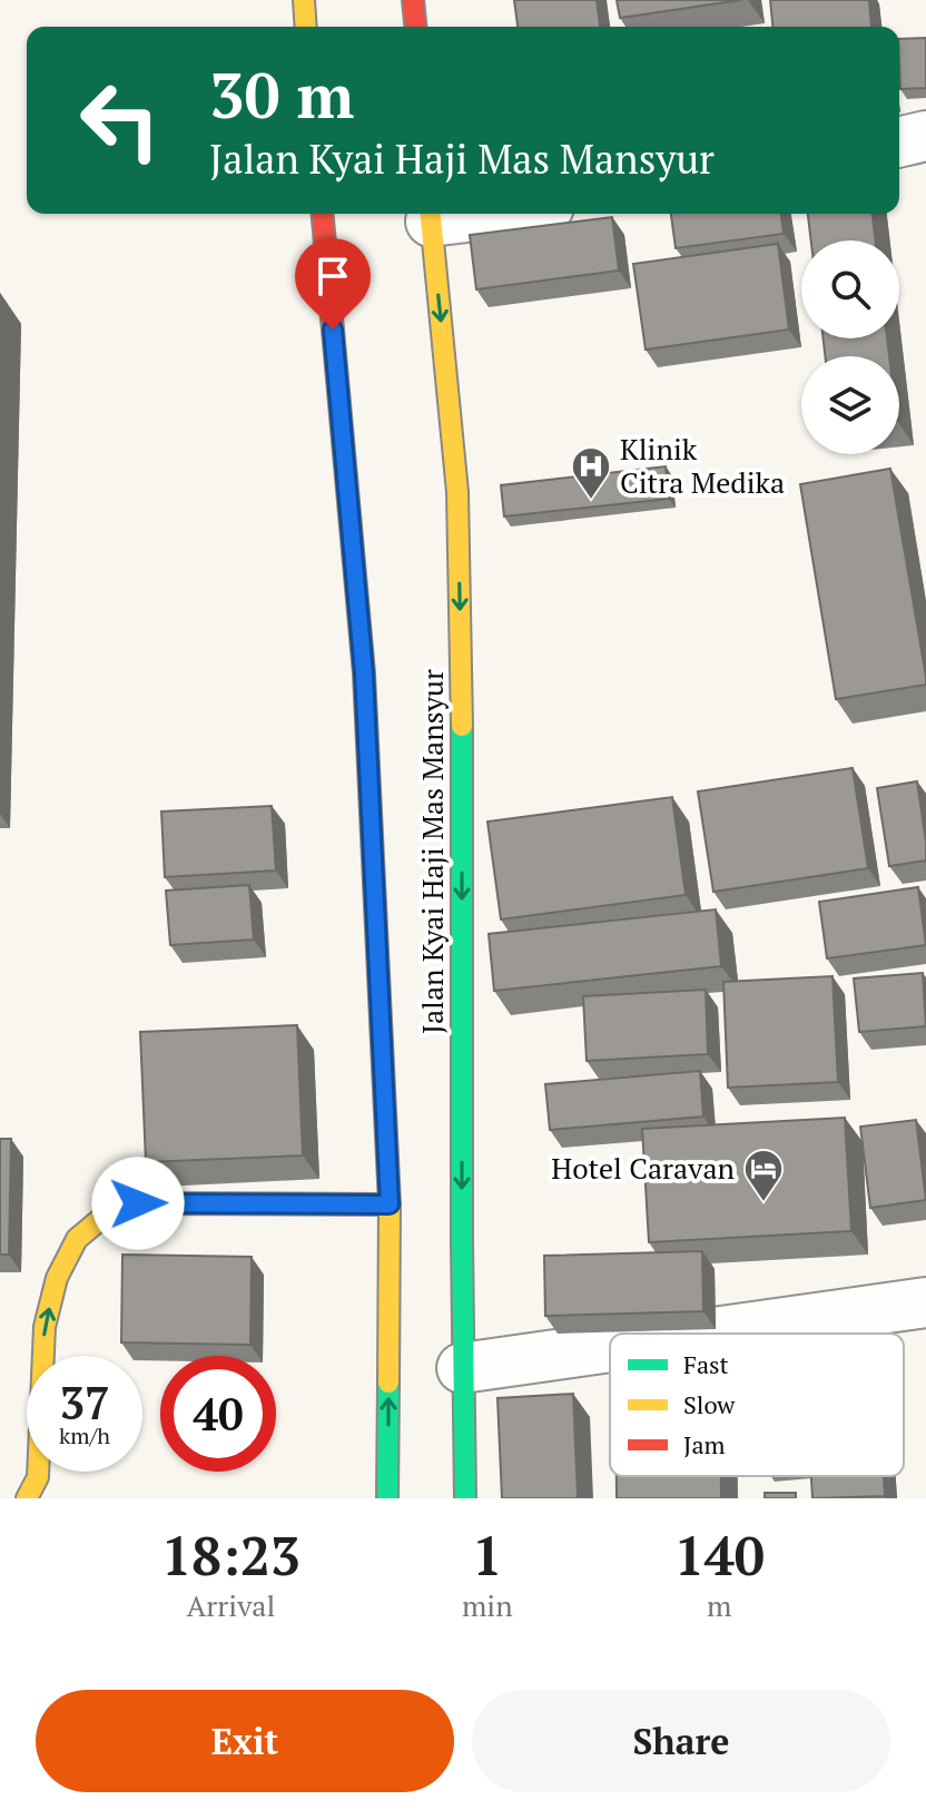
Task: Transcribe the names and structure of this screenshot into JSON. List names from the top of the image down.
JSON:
{
  "streets": {
    "main road": ["Jalan Kyai Haji Mas Mansyur"]
  },
  "places": {
    "hospital": ["Klinik Citra Medika"],
    "hotel": ["Hotel Caravan"]
  },
  "legend": ["Fast", "Slow", "Jam"],
  "page": {
    "turn": ["30 m", "Jalan Kyai Haji Mas Mansyur"],
    "speed": "37 km/h",
    "limit": "40",
    "eta": [
      "18:23",
      "Arrival",
      "1",
      "min",
      "140",
      "m"
    ],
    "buttons": ["Exit", "Share"]
  }
}
